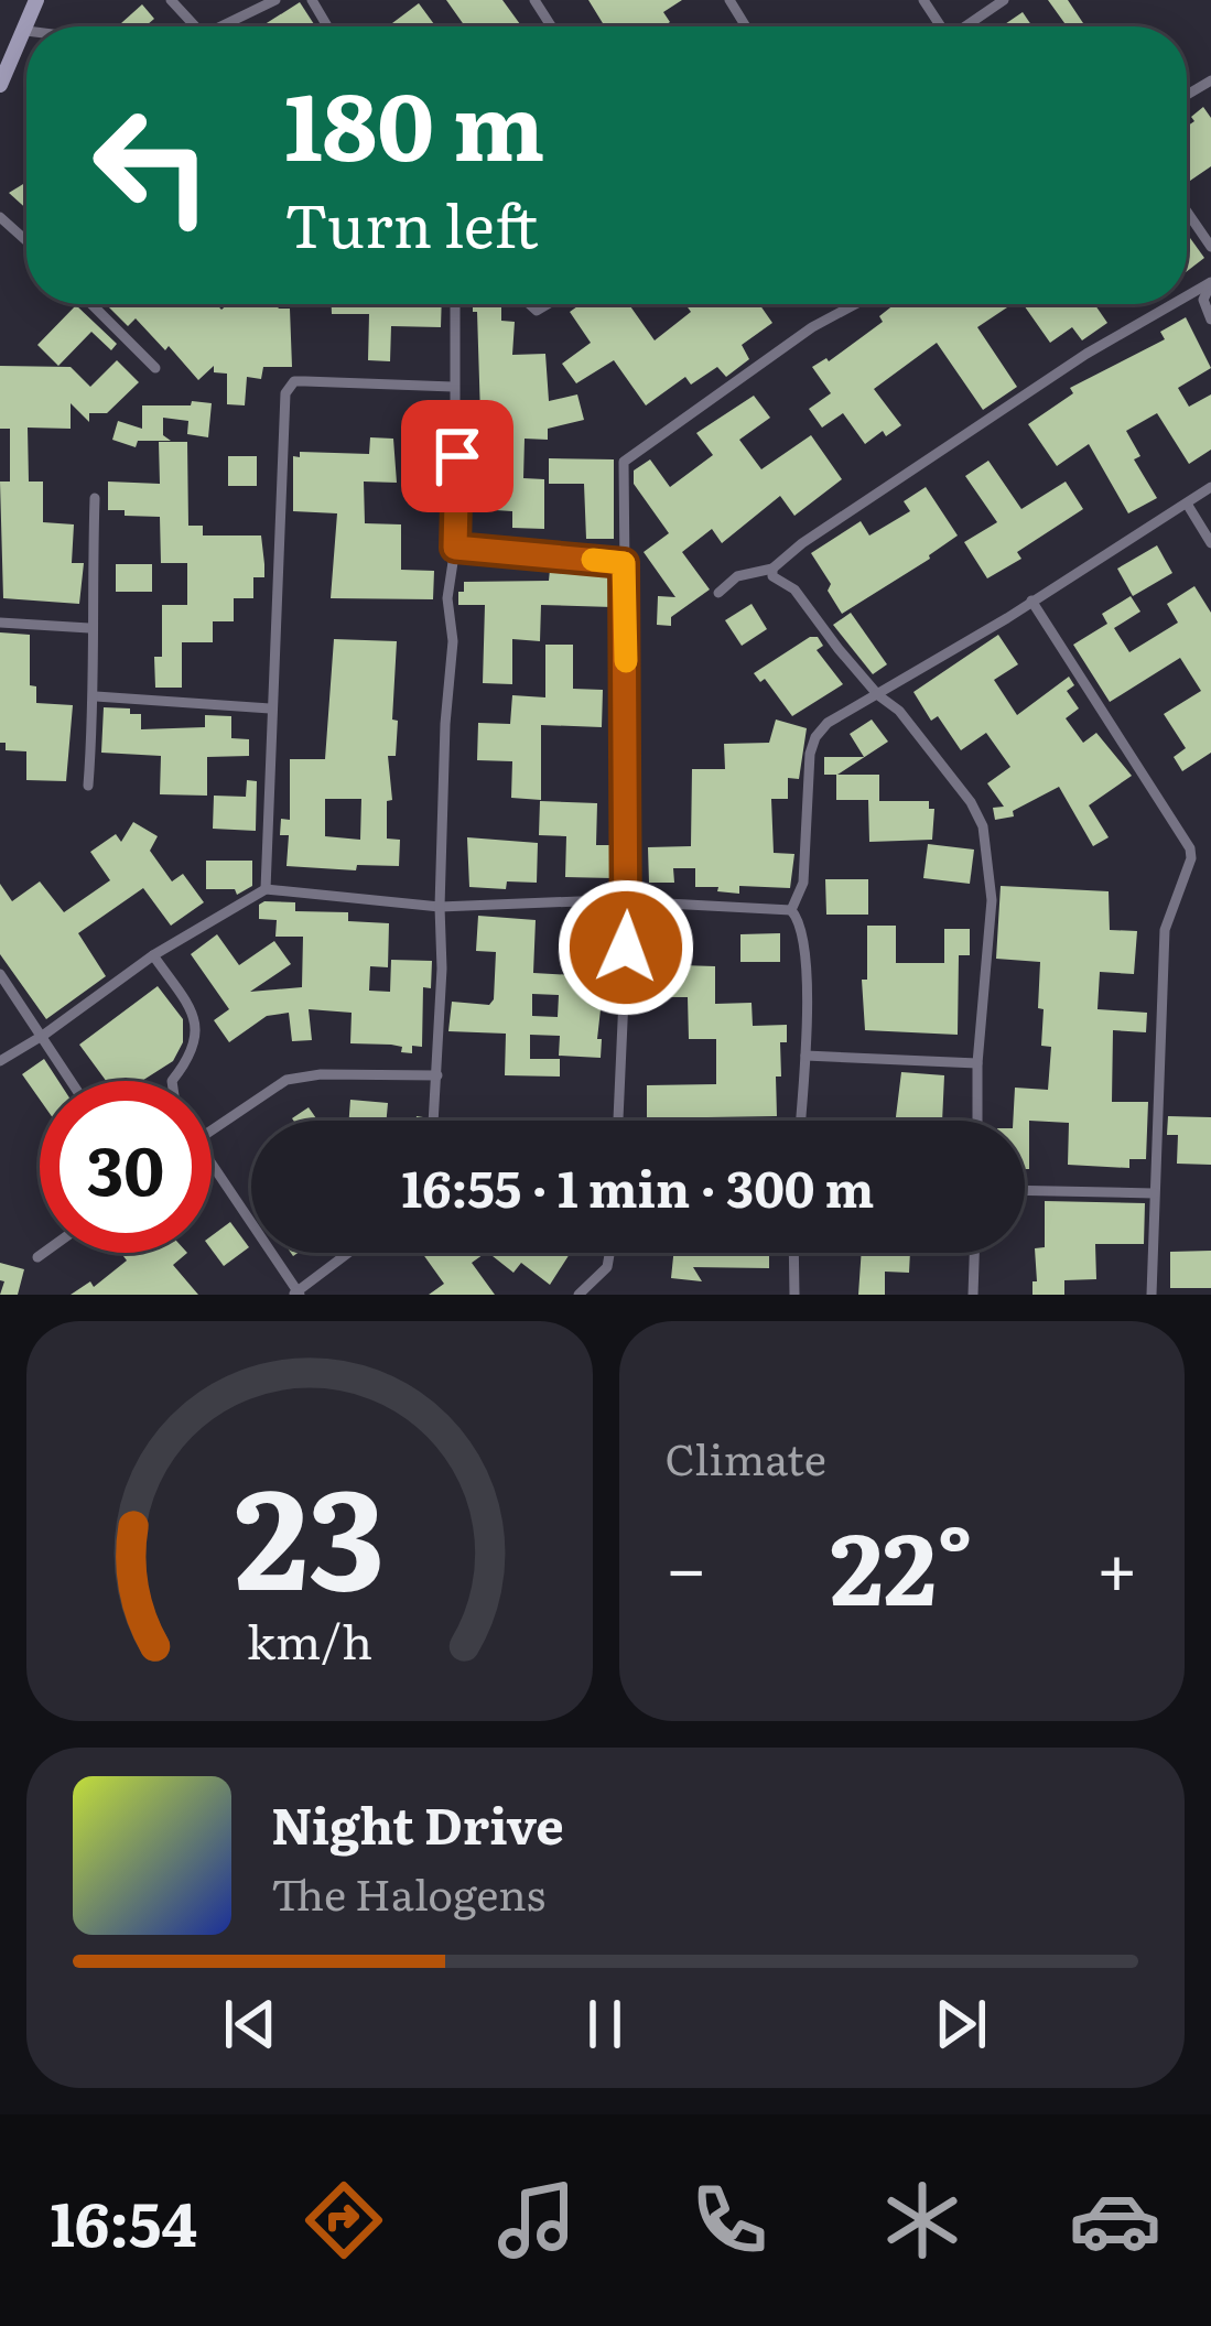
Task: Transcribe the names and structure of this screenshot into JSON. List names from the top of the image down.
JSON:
{
  "page": {
    "turn": ["180 m", "Turn left"],
    "limit": "30",
    "trip": "16:55 · 1 min · 300 m",
    "tile": "Climate",
    "heat": ["−", "22°", "+"],
    "song": ["Night Drive", "The Halogens"],
    "tabs": "16:54",
    "gauge": ["23", "km/h"]
  }
}
